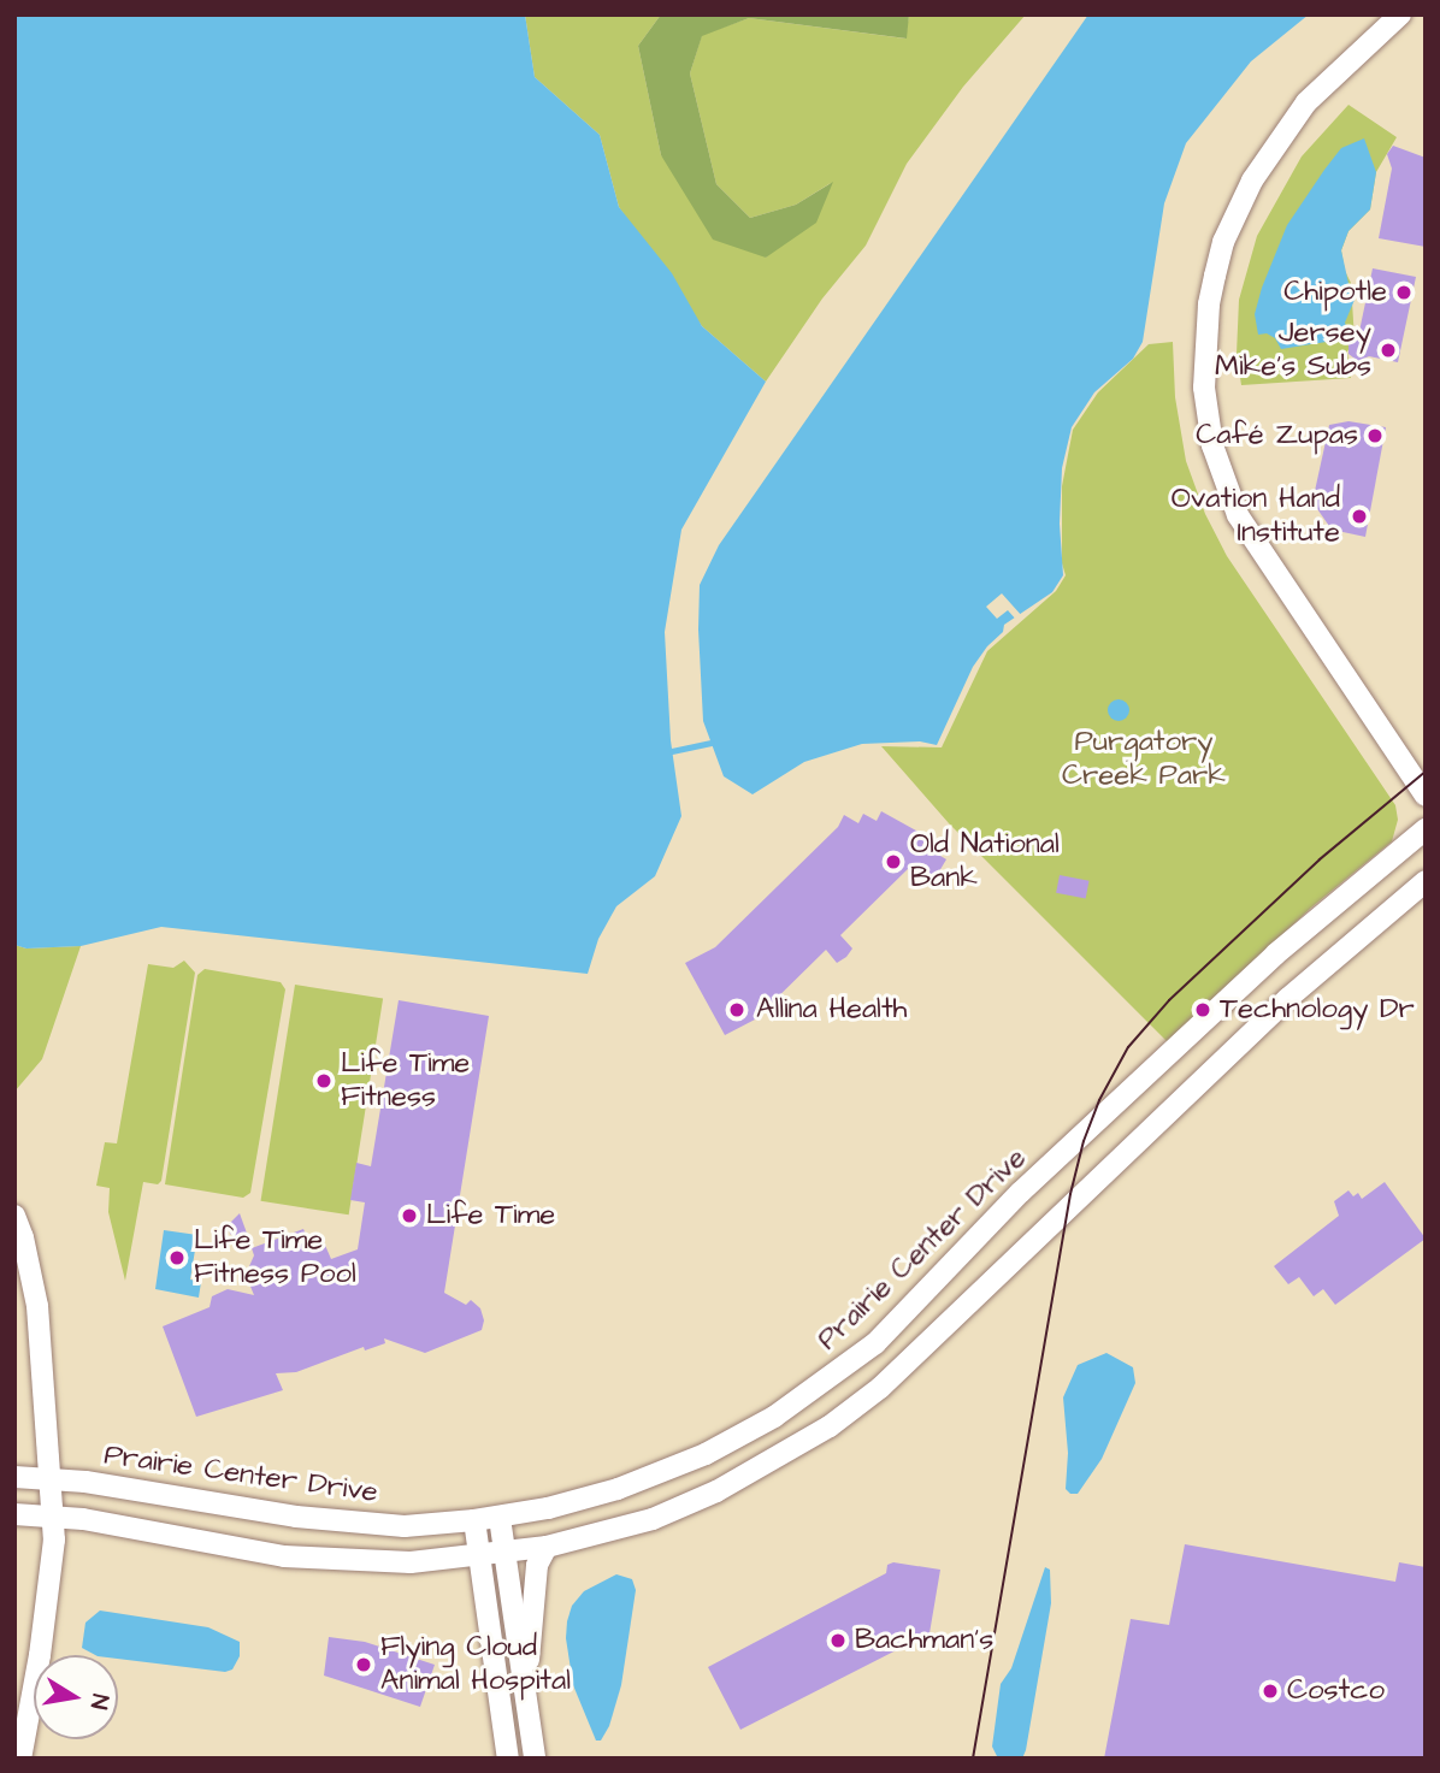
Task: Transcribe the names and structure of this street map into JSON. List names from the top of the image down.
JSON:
{
  "streets": {
    "main road": ["Prairie Center Drive"]
  },
  "parks": ["Purgatory Creek Park"],
  "places": [
    "Chipotle",
    "Jersey Mike's Subs",
    "Café Zupas",
    "Ovation Hand Institute",
    "Old National Bank",
    "Allina Health",
    "Technology Dr",
    "Life Time Fitness",
    "Life Time",
    "Life Time Fitness Pool",
    "Bachman's",
    "Flying Cloud Animal Hospital",
    "Costco"
  ],
  "north": "right"
}
